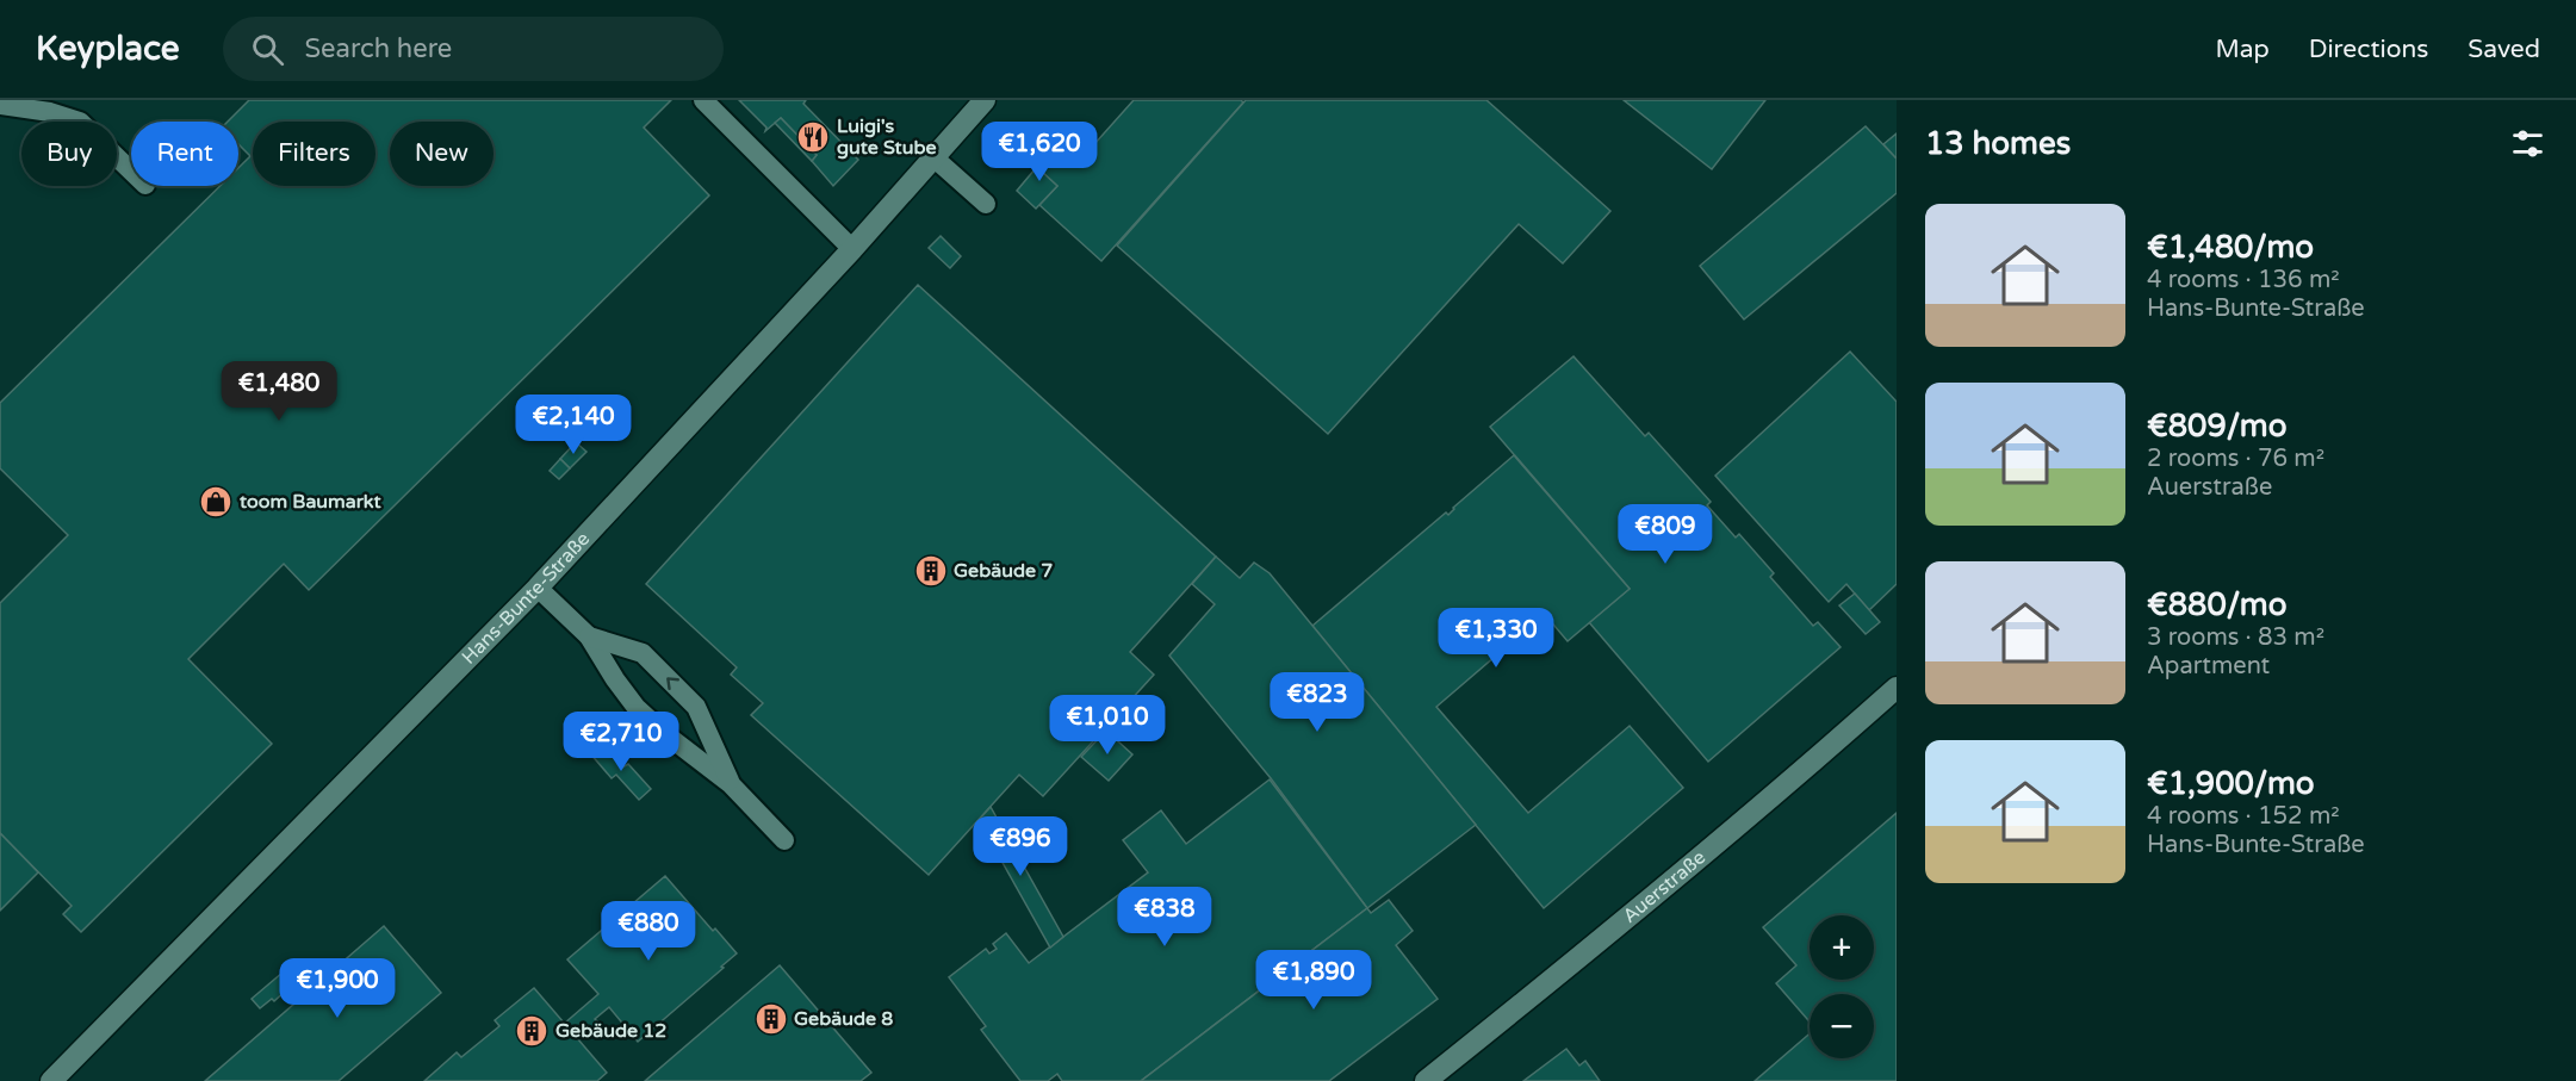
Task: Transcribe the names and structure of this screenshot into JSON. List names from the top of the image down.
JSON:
{
  "streets": {
    "street": ["Hans-Bunte-Straße", "Auerstraße"]
  },
  "places": {
    "restaurant": ["Luigi's gute Stube"],
    "shop": ["toom Baumarkt"],
    "building": ["Gebäude 7", "Gebäude 8", "Gebäude 12"]
  },
  "page": {
    "header": "Keyplace",
    "search": "Search here",
    "nav": ["Map", "Directions", "Saved"],
    "heading": "13 homes",
    "price": [
      "€1,620",
      "€1,480",
      "€2,140",
      "€809",
      "€1,330",
      "€823",
      "€1,010",
      "€2,710",
      "€896",
      "€838",
      "€880",
      "€1,890",
      "€1,900"
    ],
    "chip": [
      "Buy",
      "Rent",
      "Filters",
      "New"
    ],
    "list": [
      {
        "name": "€1,480/mo",
        "note": "4 rooms · 136 m² · Hans-Bunte-Straße"
      },
      {
        "name": "€809/mo",
        "note": "2 rooms · 76 m² · Auerstraße"
      },
      {
        "name": "€880/mo",
        "note": "3 rooms · 83 m² · Apartment"
      },
      {
        "name": "€1,900/mo",
        "note": "4 rooms · 152 m² · Hans-Bunte-Straße"
      }
    ],
    "map_buttons": ["+", "−"]
  }
}
